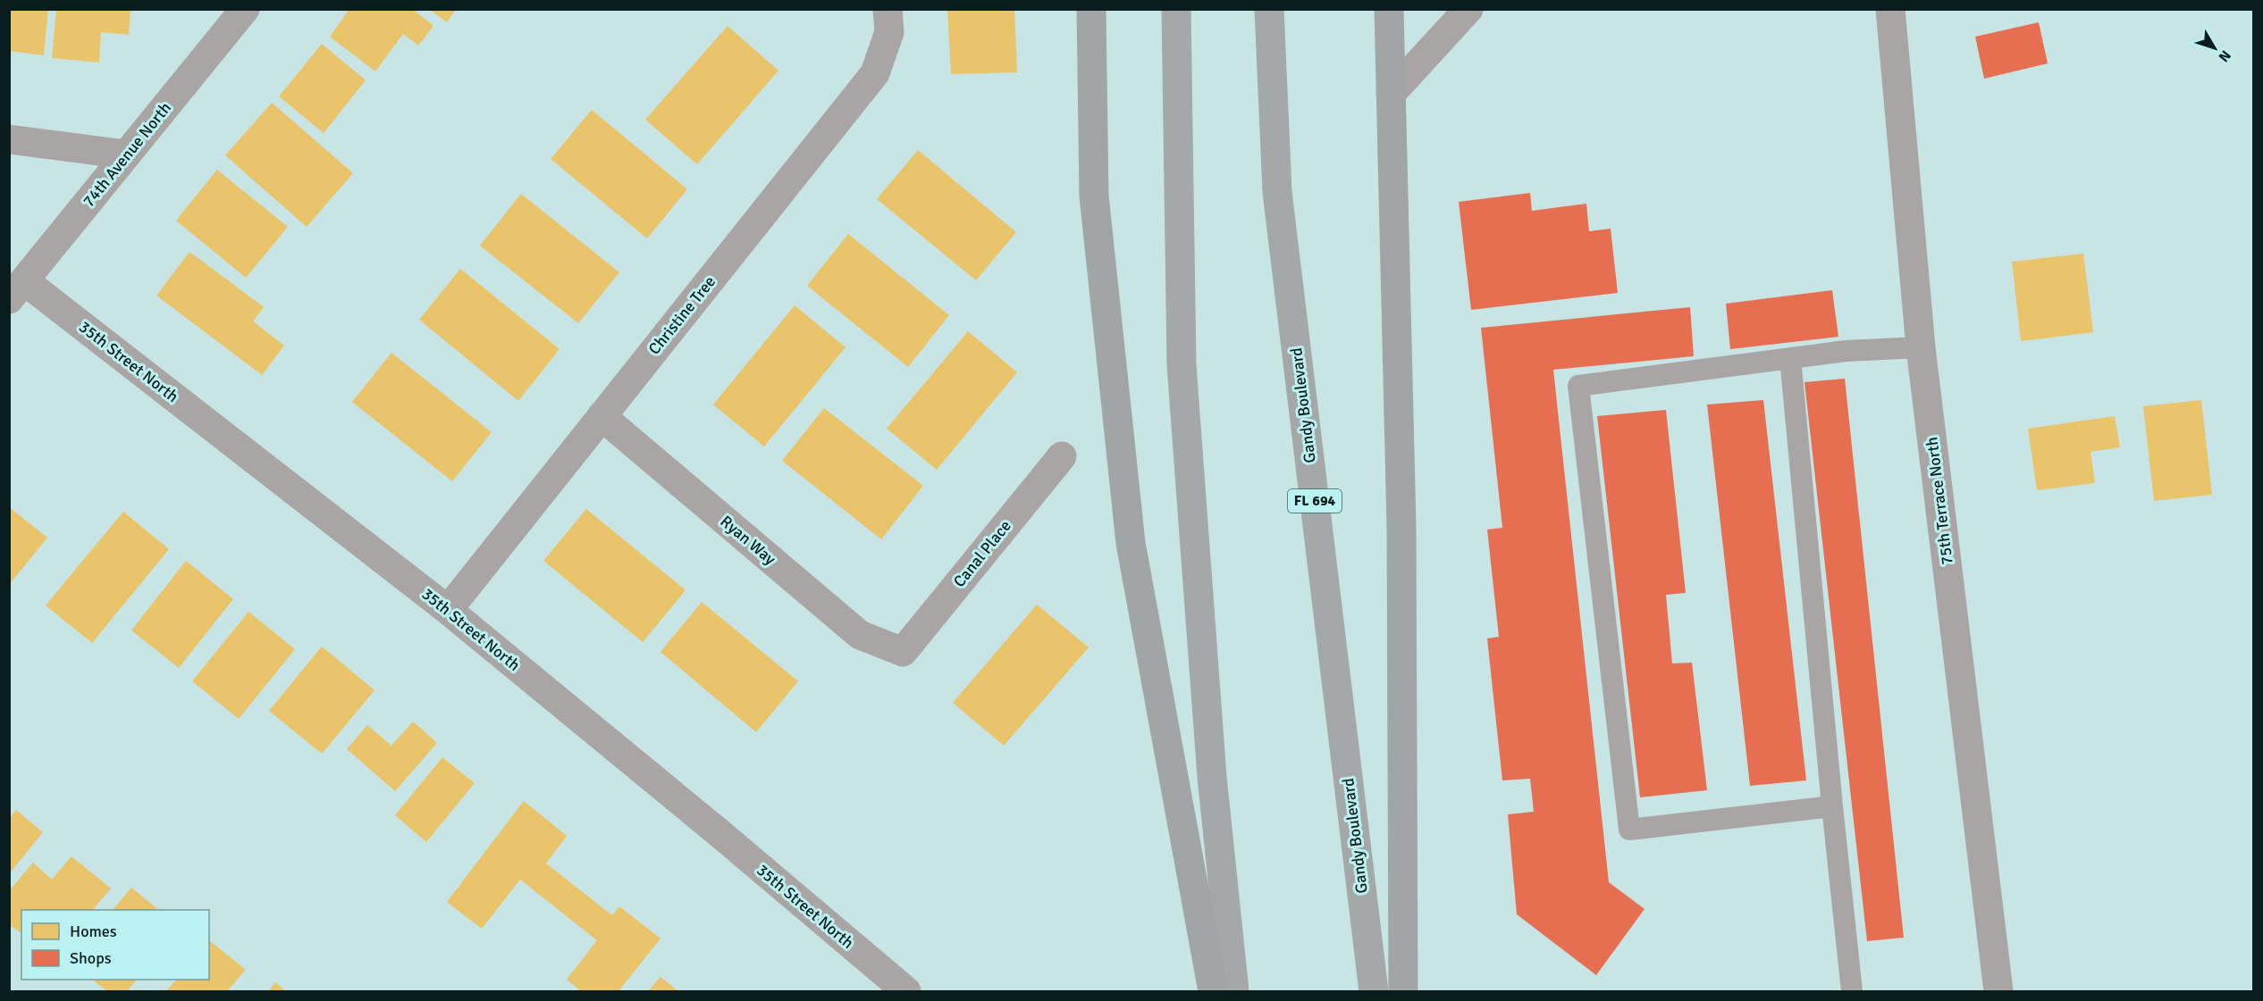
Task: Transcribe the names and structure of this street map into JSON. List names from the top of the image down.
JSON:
{
  "streets": {
    "main road": ["Gandy Boulevard", "FL 694"],
    "street": [
      "74th Avenue North",
      "Christine Tree",
      "35th Street North",
      "75th Terrace North",
      "Ryan Way",
      "Canal Place"
    ]
  },
  "crossings": [
    ["74th Avenue North", "35th Street North"],
    ["Christine Tree", "35th Street North"],
    ["Christine Tree", "Ryan Way"],
    ["Ryan Way", "Canal Place"]
  ],
  "legend": ["Homes", "Shops"],
  "north": "bottom right"
}
